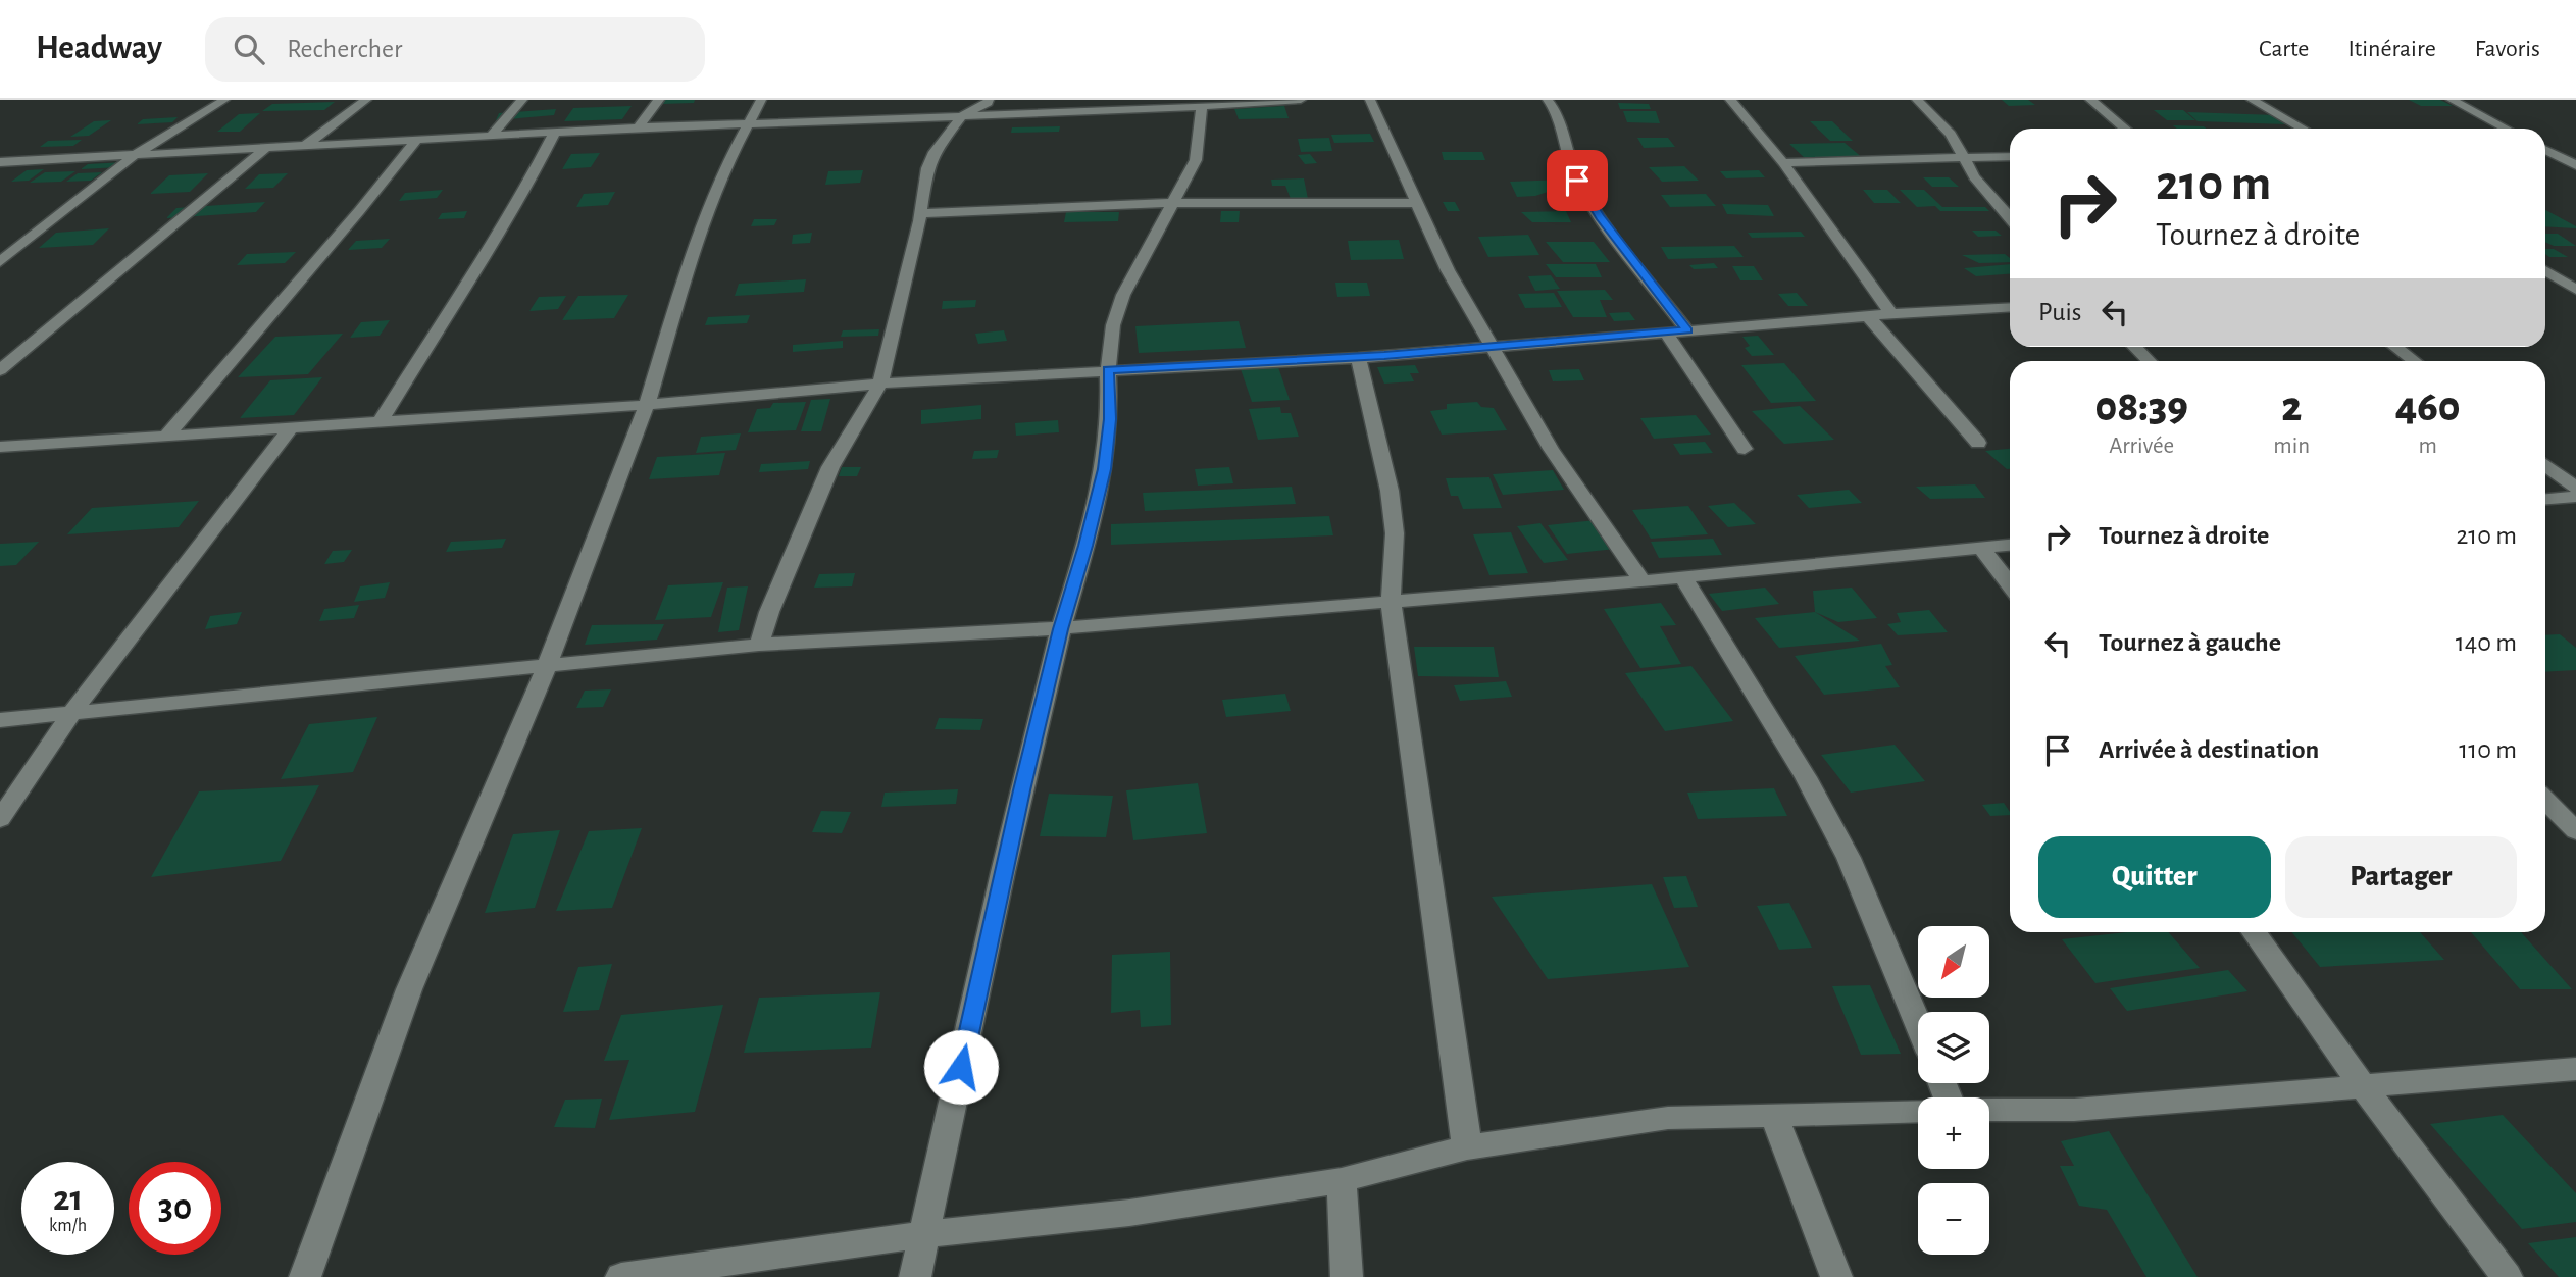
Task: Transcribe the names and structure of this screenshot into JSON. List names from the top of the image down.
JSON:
{
  "north": "bottom left",
  "page": {
    "header": "Headway",
    "search": "Rechercher",
    "nav": ["Carte", "Itinéraire", "Favoris"],
    "turn": ["210 m", "Tournez à droite"],
    "then": "Puis",
    "eta": [
      "08:39",
      "Arrivée",
      "2",
      "min",
      "460",
      "m"
    ],
    "list": [
      {
        "name": "Tournez à droite",
        "value": "210 m"
      },
      {
        "name": "Tournez à gauche",
        "value": "140 m"
      },
      {
        "name": "Arrivée à destination",
        "value": "110 m"
      }
    ],
    "buttons": ["Quitter", "Partager"],
    "map_buttons": ["+", "−"],
    "speed": "21 km/h",
    "limit": "30"
  }
}
